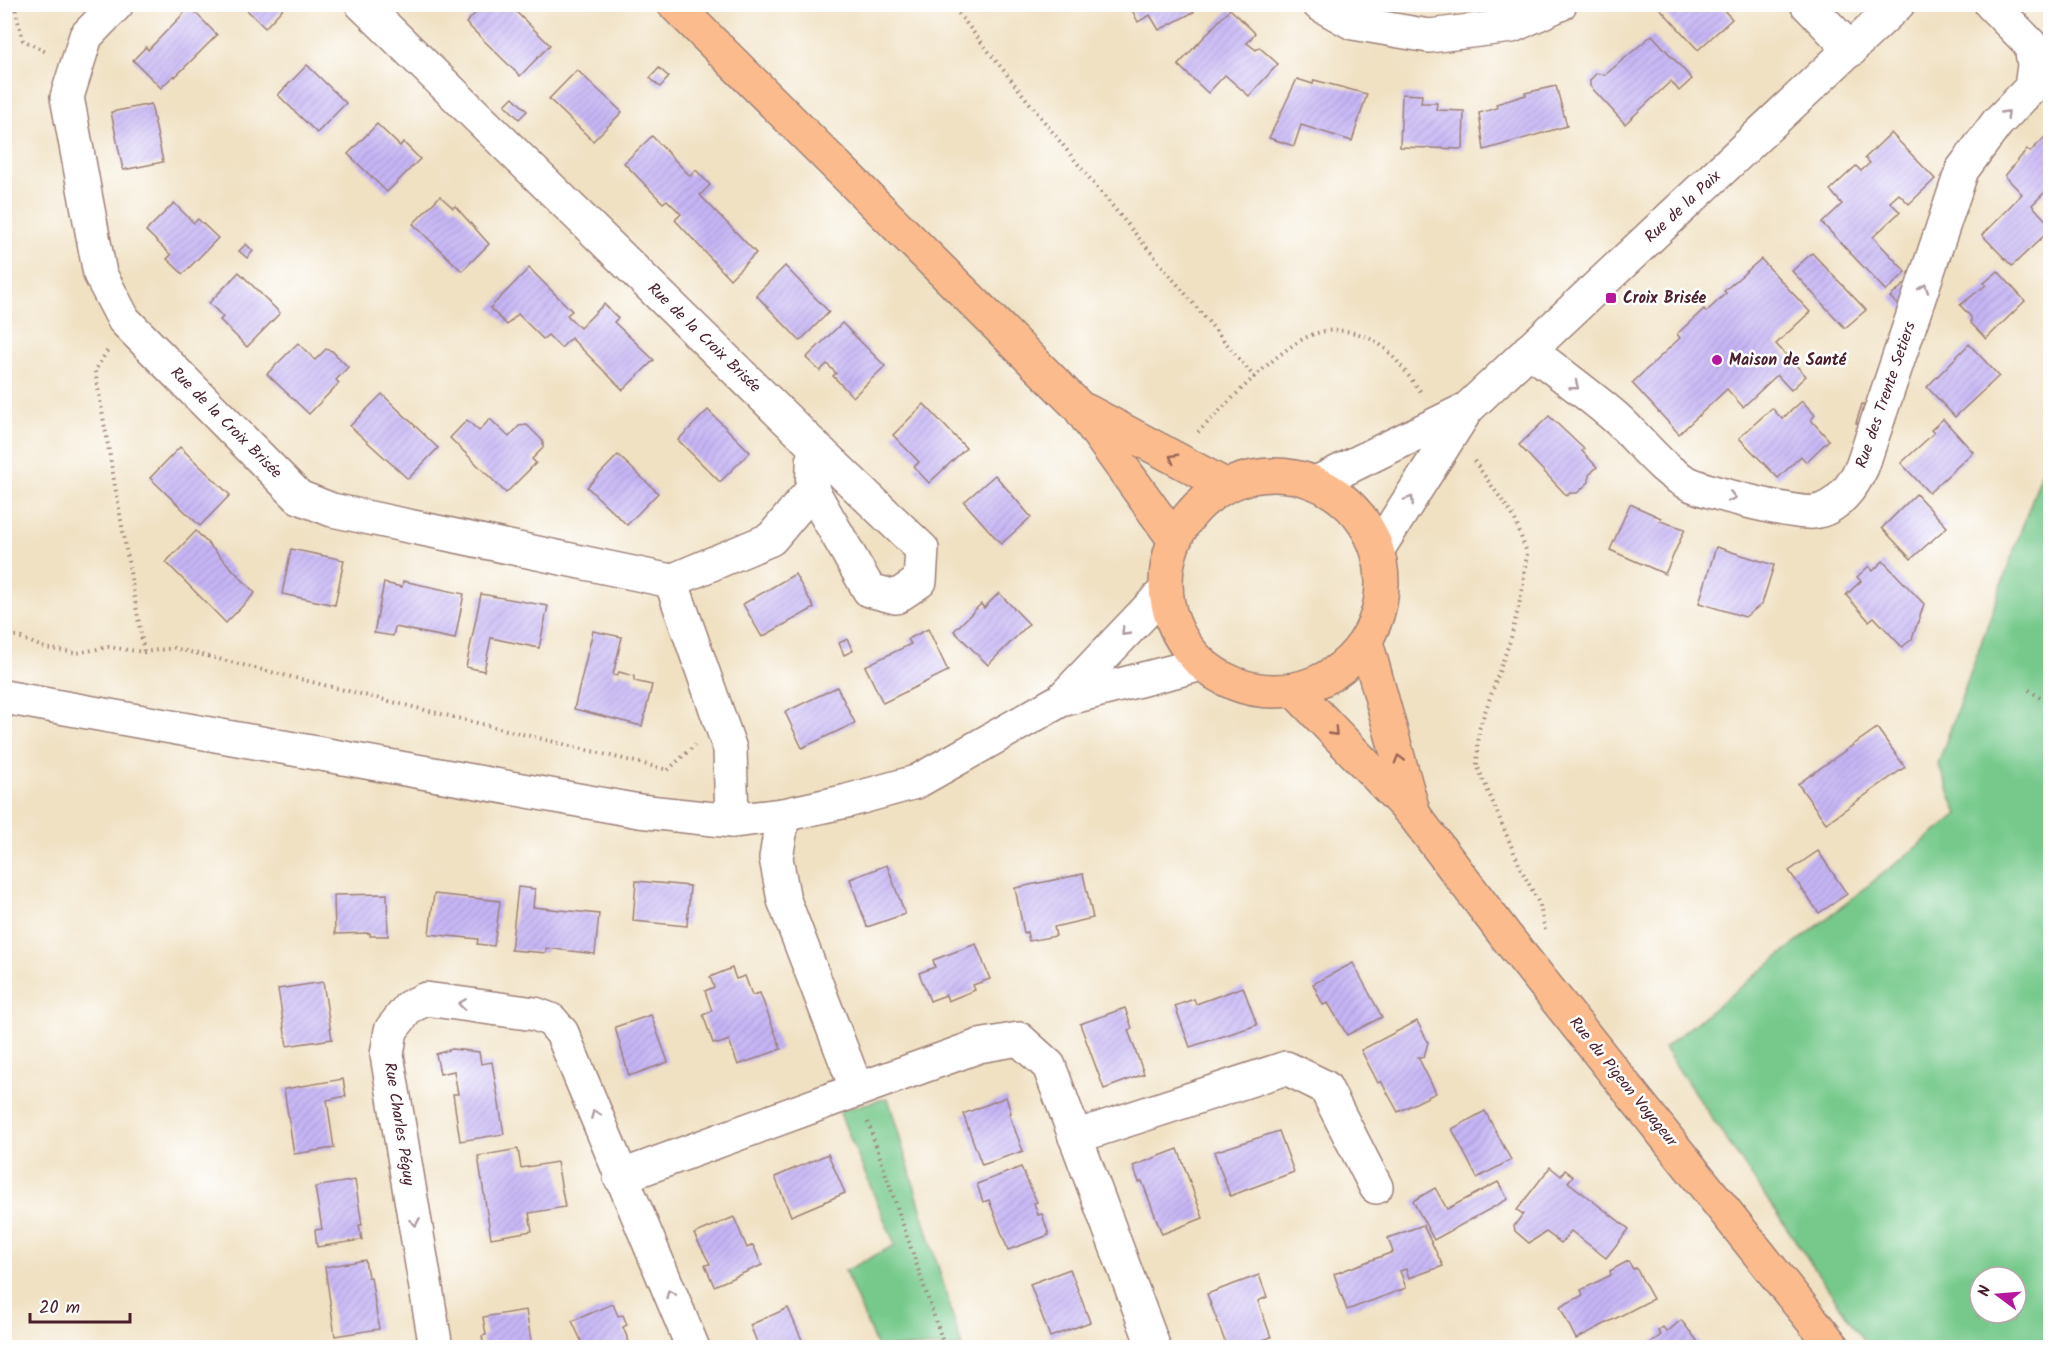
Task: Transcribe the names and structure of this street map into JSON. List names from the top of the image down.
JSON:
{
  "streets": {
    "main road": ["Rue du Pigeon Voyageur"],
    "street": [
      "Rue de la Paix",
      "Rue de la Croix Brisée",
      "Rue des Trente Setiers",
      "Rue Charles Péguy"
    ]
  },
  "crossings": [
    ["Rue de la Paix", "Rue des Trente Setiers"]
  ],
  "places": {
    "transit": ["Croix Brisée"],
    "other": ["Maison de Santé"]
  },
  "scale_bar": "20 m",
  "north": "left"
}
